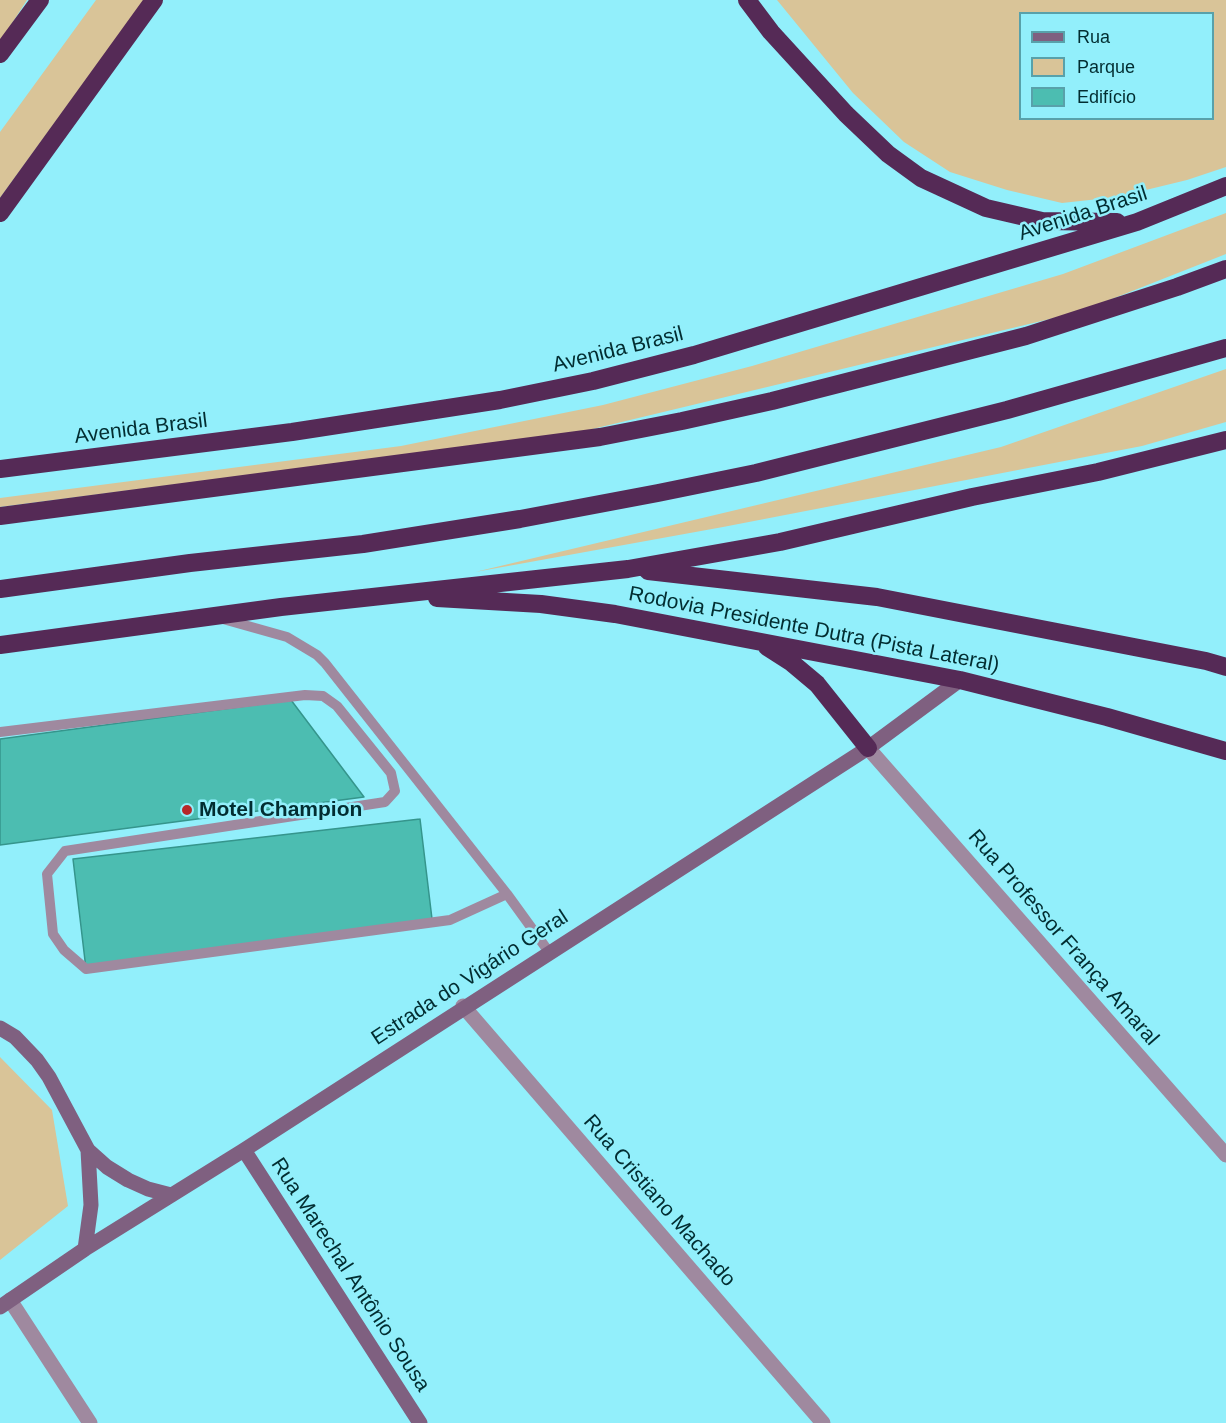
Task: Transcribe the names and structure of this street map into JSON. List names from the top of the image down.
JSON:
{
  "streets": {
    "highway": ["Avenida Brasil", "Rodovia Presidente Dutra (Pista Lateral)"],
    "street": [
      "Rua Professor França Amaral",
      "Estrada do Vigário Geral",
      "Rua Cristiano Machado",
      "Rua Marechal Antônio Sousa"
    ]
  },
  "crossings": [
    ["Rodovia Presidente Dutra (Pista Lateral)", "Estrada do Vigário Geral"],
    ["Rua Professor França Amaral", "Estrada do Vigário Geral"],
    ["Estrada do Vigário Geral", "Rua Cristiano Machado"],
    ["Estrada do Vigário Geral", "Rua Marechal Antônio Sousa"]
  ],
  "places": ["Motel Champion"],
  "legend": ["Rua", "Parque", "Edifício"]
}
